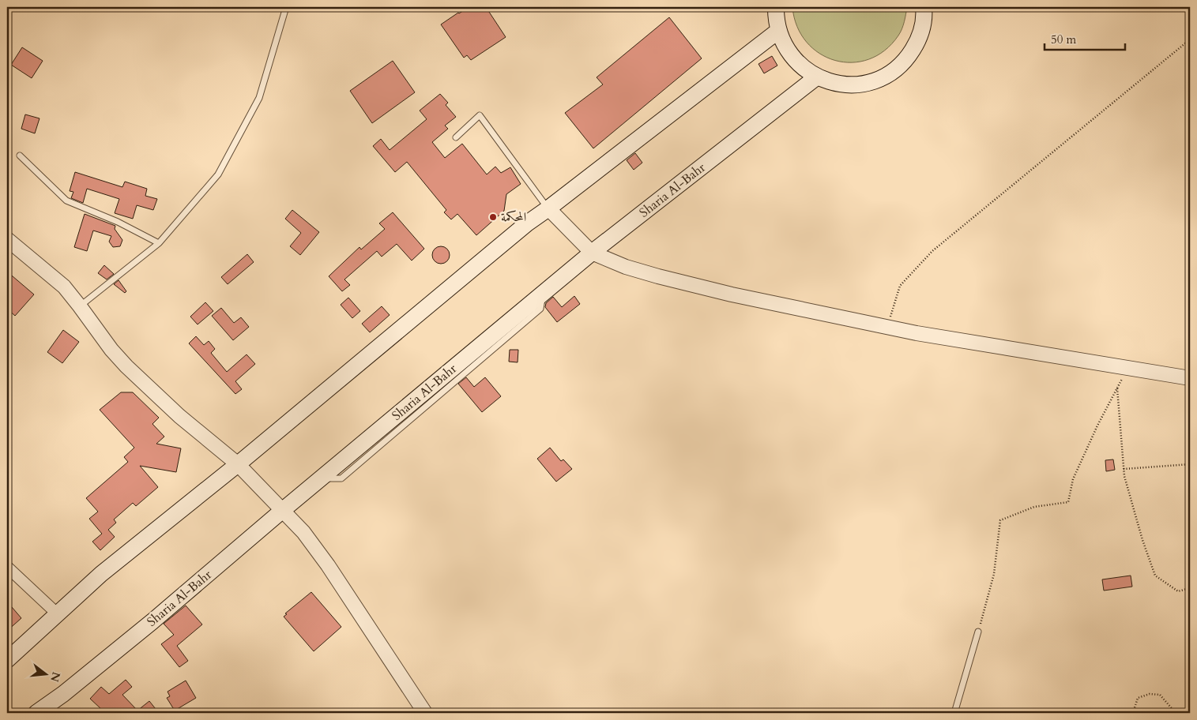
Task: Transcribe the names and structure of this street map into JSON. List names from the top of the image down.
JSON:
{
  "streets": {
    "main road": ["Sharia Al-Bahr"]
  },
  "places": ["المحكمة"],
  "scale_bar": "50 m",
  "north": "right"
}
